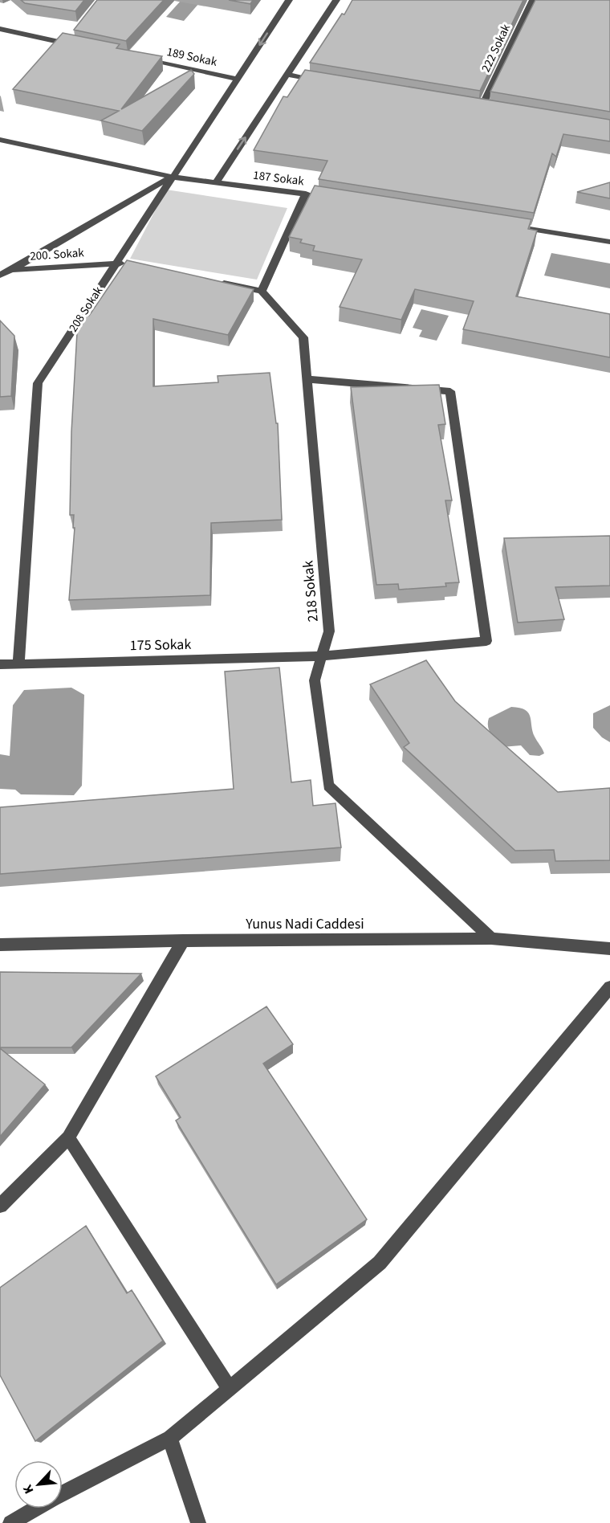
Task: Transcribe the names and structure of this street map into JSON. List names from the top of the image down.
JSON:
{
  "streets": {
    "street": [
      "222 Sokak",
      "189 Sokak",
      "187 Sokak",
      "200. Sokak",
      "208 Sokak",
      "218 Sokak",
      "175 Sokak",
      "Yunus Nadi Caddesi"
    ]
  },
  "crossings": [
    ["189 Sokak", "208 Sokak"],
    ["187 Sokak", "208 Sokak"],
    ["200. Sokak", "208 Sokak"],
    ["208 Sokak", "175 Sokak"],
    ["218 Sokak", "175 Sokak"],
    ["218 Sokak", "Yunus Nadi Caddesi"]
  ],
  "north": "bottom left"
}
